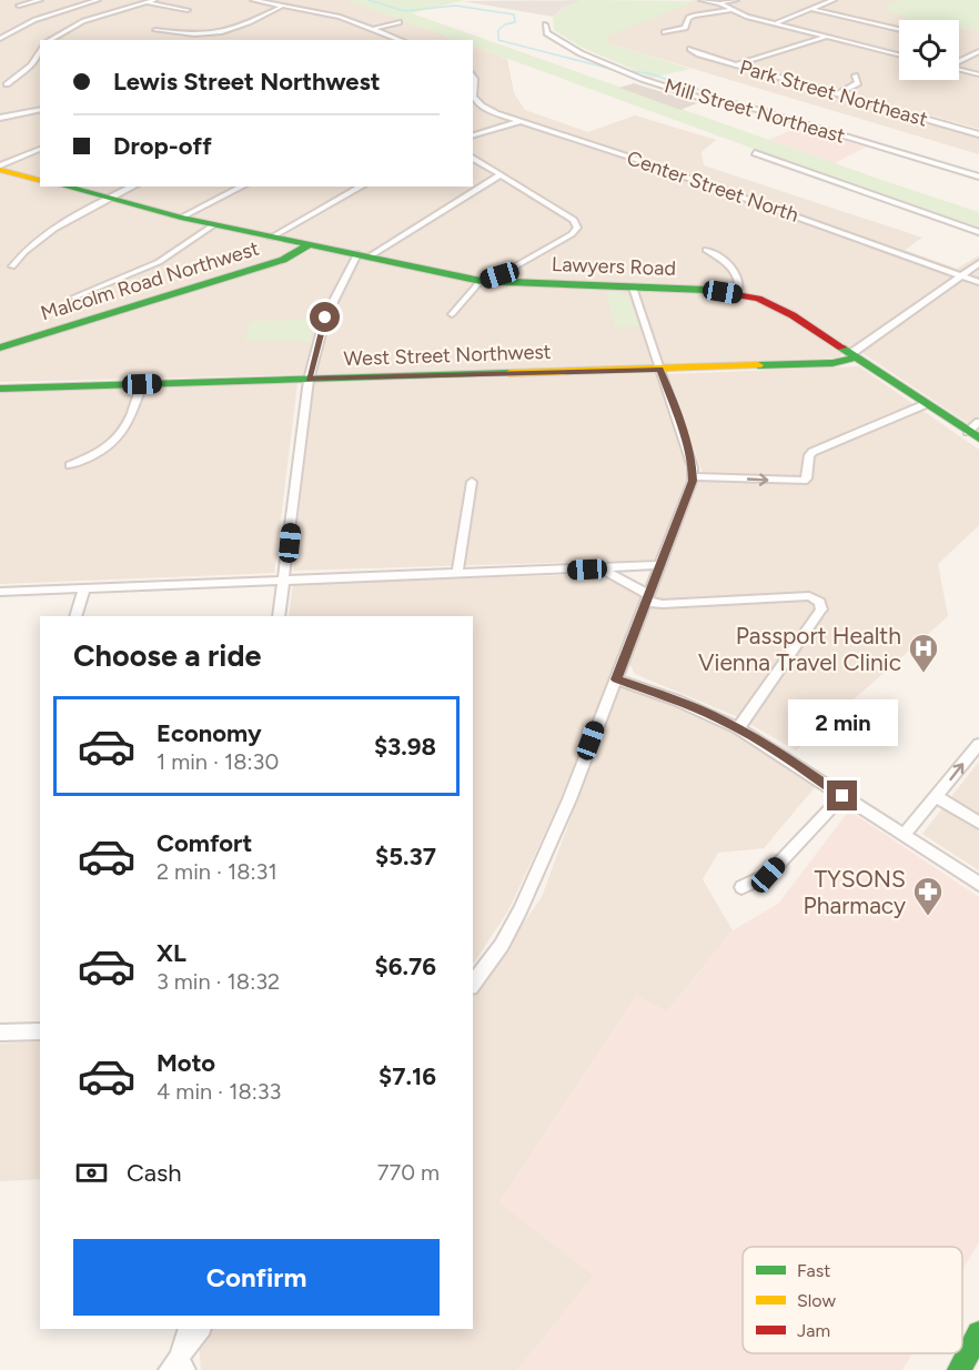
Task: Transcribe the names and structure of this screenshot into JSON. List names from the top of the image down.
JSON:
{
  "streets": {
    "main road": ["Lawyers Road", "Malcolm Road Northwest", "West Street Northwest"],
    "street": ["Park Street Northeast", "Mill Street Northeast", "Center Street North"]
  },
  "crossings": [
    ["Lawyers Road", "Malcolm Road Northwest"],
    ["Lawyers Road", "West Street Northwest"]
  ],
  "places": {
    "hospital": ["Passport Health Vienna Travel Clinic"],
    "pharmacy": ["TYSONS Pharmacy"]
  },
  "legend": ["Fast", "Slow", "Jam"],
  "page": {
    "banner": ["Lewis Street Northwest", "Drop-off"],
    "heading": "Choose a ride",
    "list": [
      {
        "name": "Economy",
        "note": "1 min · 18:30",
        "value": "$3.98"
      },
      {
        "name": "Comfort",
        "note": "2 min · 18:31",
        "value": "$5.37"
      },
      {
        "name": "XL",
        "note": "3 min · 18:32",
        "value": "$6.76"
      },
      {
        "name": "Moto",
        "note": "4 min · 18:33",
        "value": "$7.16"
      }
    ],
    "bubble": "2 min",
    "pay": ["Cash", "770 m"],
    "buttons": "Confirm"
  }
}
